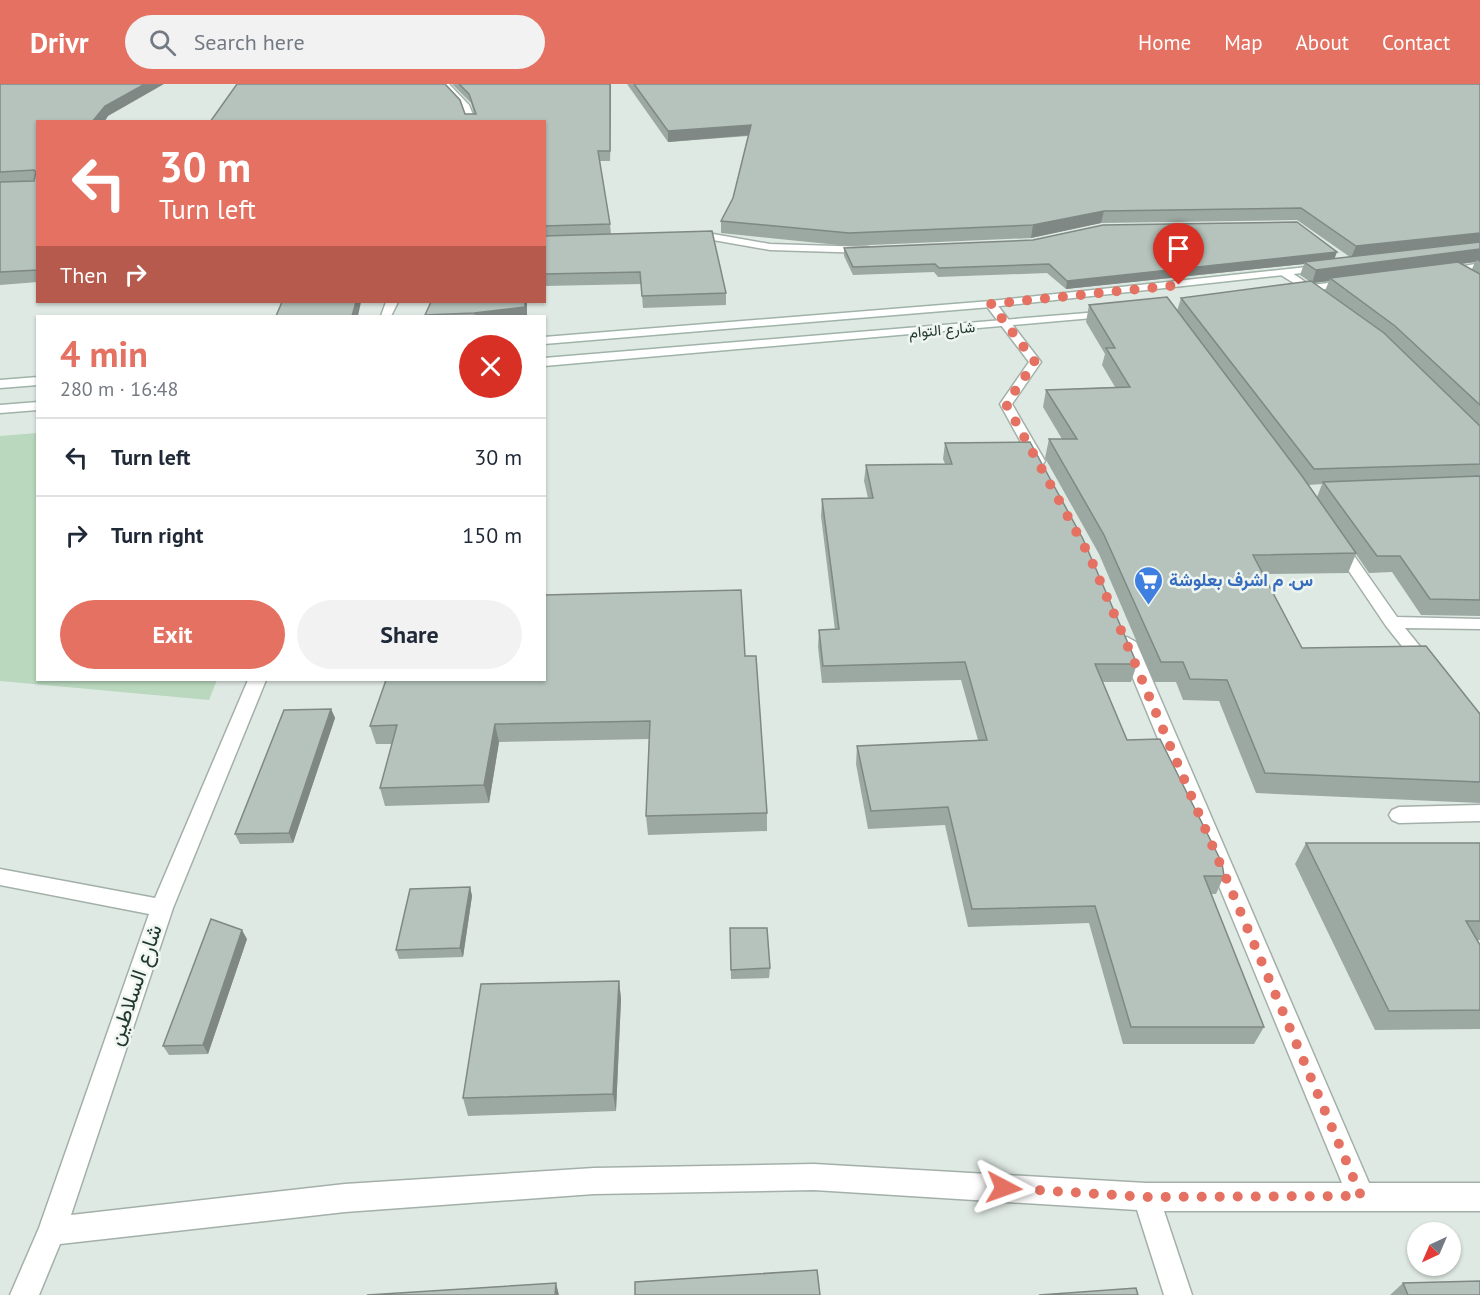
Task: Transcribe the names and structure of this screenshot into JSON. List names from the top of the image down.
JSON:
{
  "streets": {
    "street": ["شارع التوام", "شارع السلاطين"]
  },
  "places": {
    "supermarket": ["س. م اشرف بعلوشة"]
  },
  "north": "bottom left",
  "page": {
    "header": "Drivr",
    "search": "Search here",
    "nav": [
      "Home",
      "Map",
      "About",
      "Contact"
    ],
    "turn": ["30 m", "Turn left"],
    "then": "Then",
    "heading": ["4 min", "280 m · 16:48"],
    "list": [
      {
        "name": "Turn left",
        "value": "30 m"
      },
      {
        "name": "Turn right",
        "value": "150 m"
      }
    ],
    "buttons": ["Exit", "Share"]
  }
}
